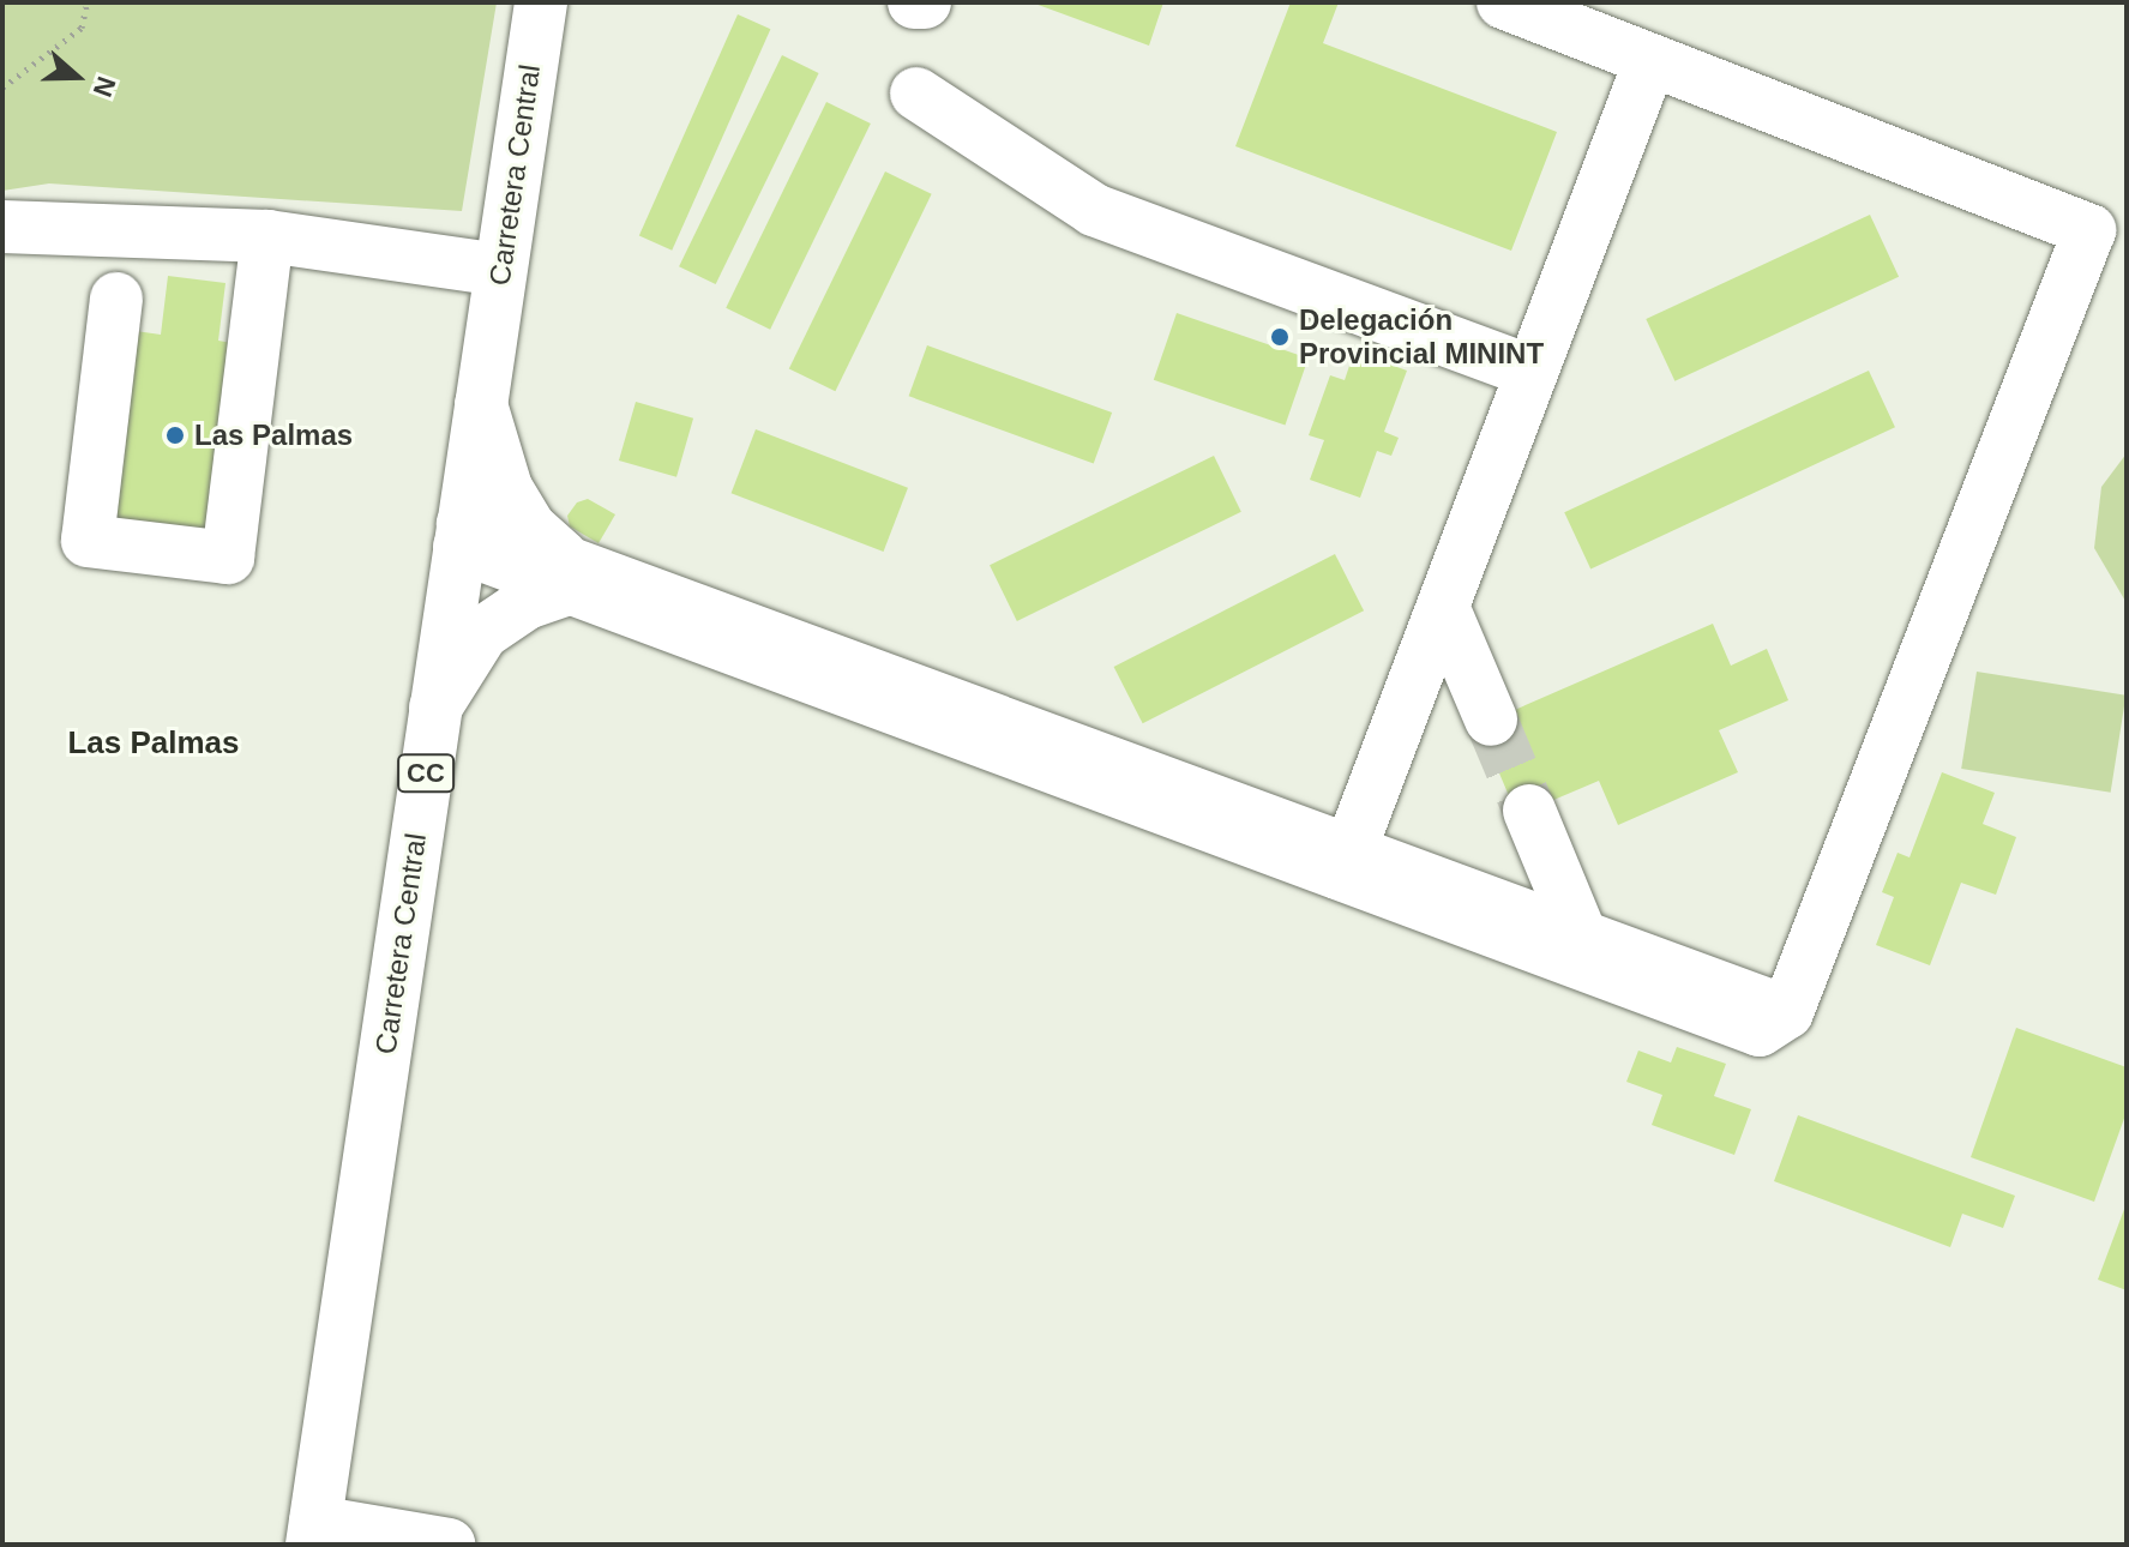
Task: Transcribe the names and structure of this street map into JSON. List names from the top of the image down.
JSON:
{
  "streets": {
    "main road": ["Carretera Central", "CC"]
  },
  "districts": ["Las Palmas"],
  "places": ["Delegación Provincial MININT", "Las Palmas"],
  "north": "right"
}
